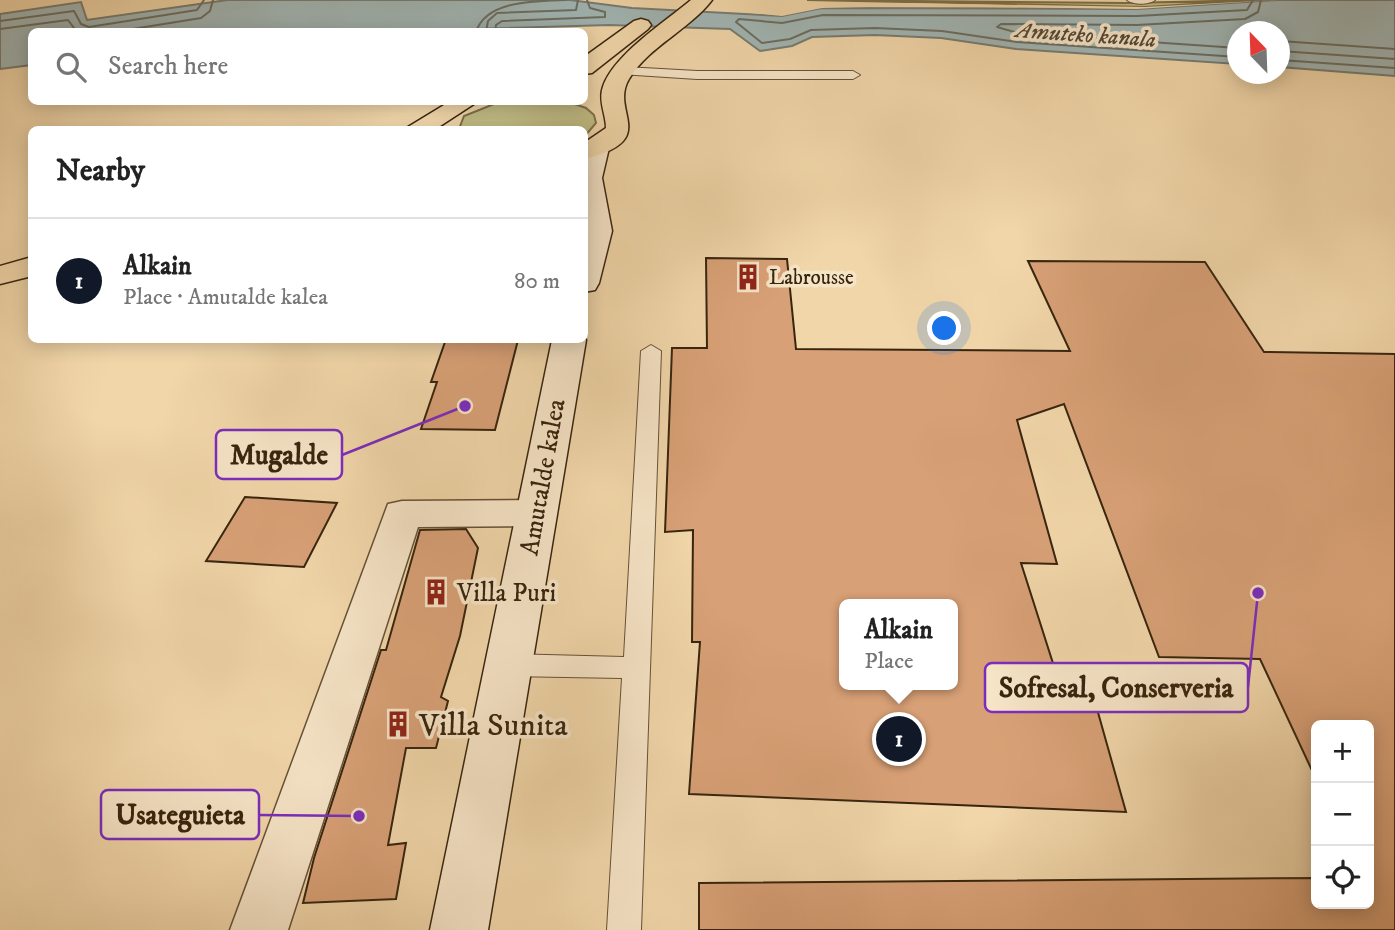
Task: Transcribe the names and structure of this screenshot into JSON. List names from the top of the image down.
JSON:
{
  "streets": {
    "main road": ["Amutalde kalea"]
  },
  "water": ["Amuteko kanala"],
  "places": {
    "building": ["Labrousse", "Villa Puri", "Villa Sunita"],
    "other": ["Mugalde", "Sofresal, Conserveria", "Usateguieta"]
  },
  "north": "top left",
  "page": {
    "search": "Search here",
    "heading": "Nearby",
    "list": [
      {
        "mark": "1",
        "name": "Alkain",
        "note": "Place · Amutalde kalea",
        "value": "80 m"
      }
    ],
    "popup": ["Alkain", "Place"],
    "pins": "1",
    "map_buttons": ["+", "−"]
  }
}
